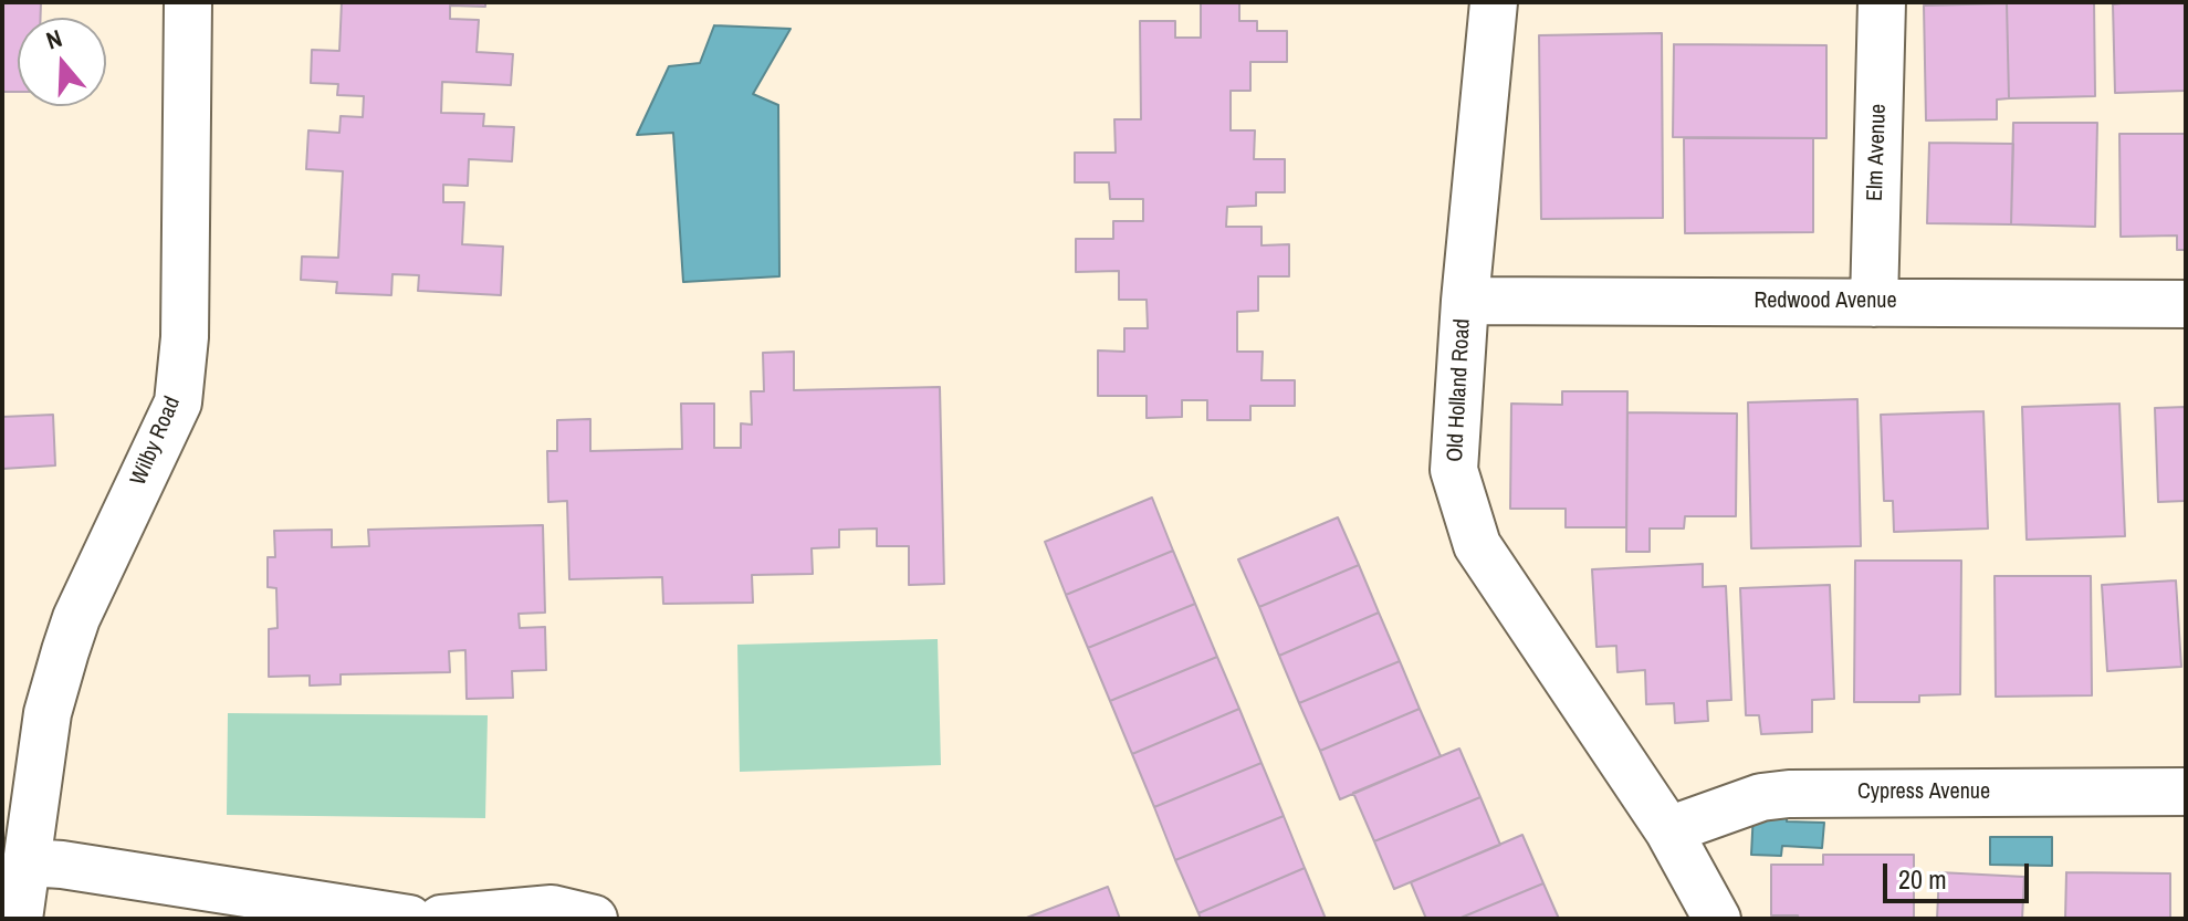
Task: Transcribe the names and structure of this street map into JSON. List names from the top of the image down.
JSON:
{
  "streets": {
    "street": [
      "Elm Avenue",
      "Redwood Avenue",
      "Old Holland Road",
      "Wilby Road",
      "Cypress Avenue"
    ]
  },
  "crossings": [
    ["Elm Avenue", "Redwood Avenue"],
    ["Redwood Avenue", "Old Holland Road"],
    ["Old Holland Road", "Cypress Avenue"]
  ],
  "scale_bar": "20 m",
  "north": "top"
}
